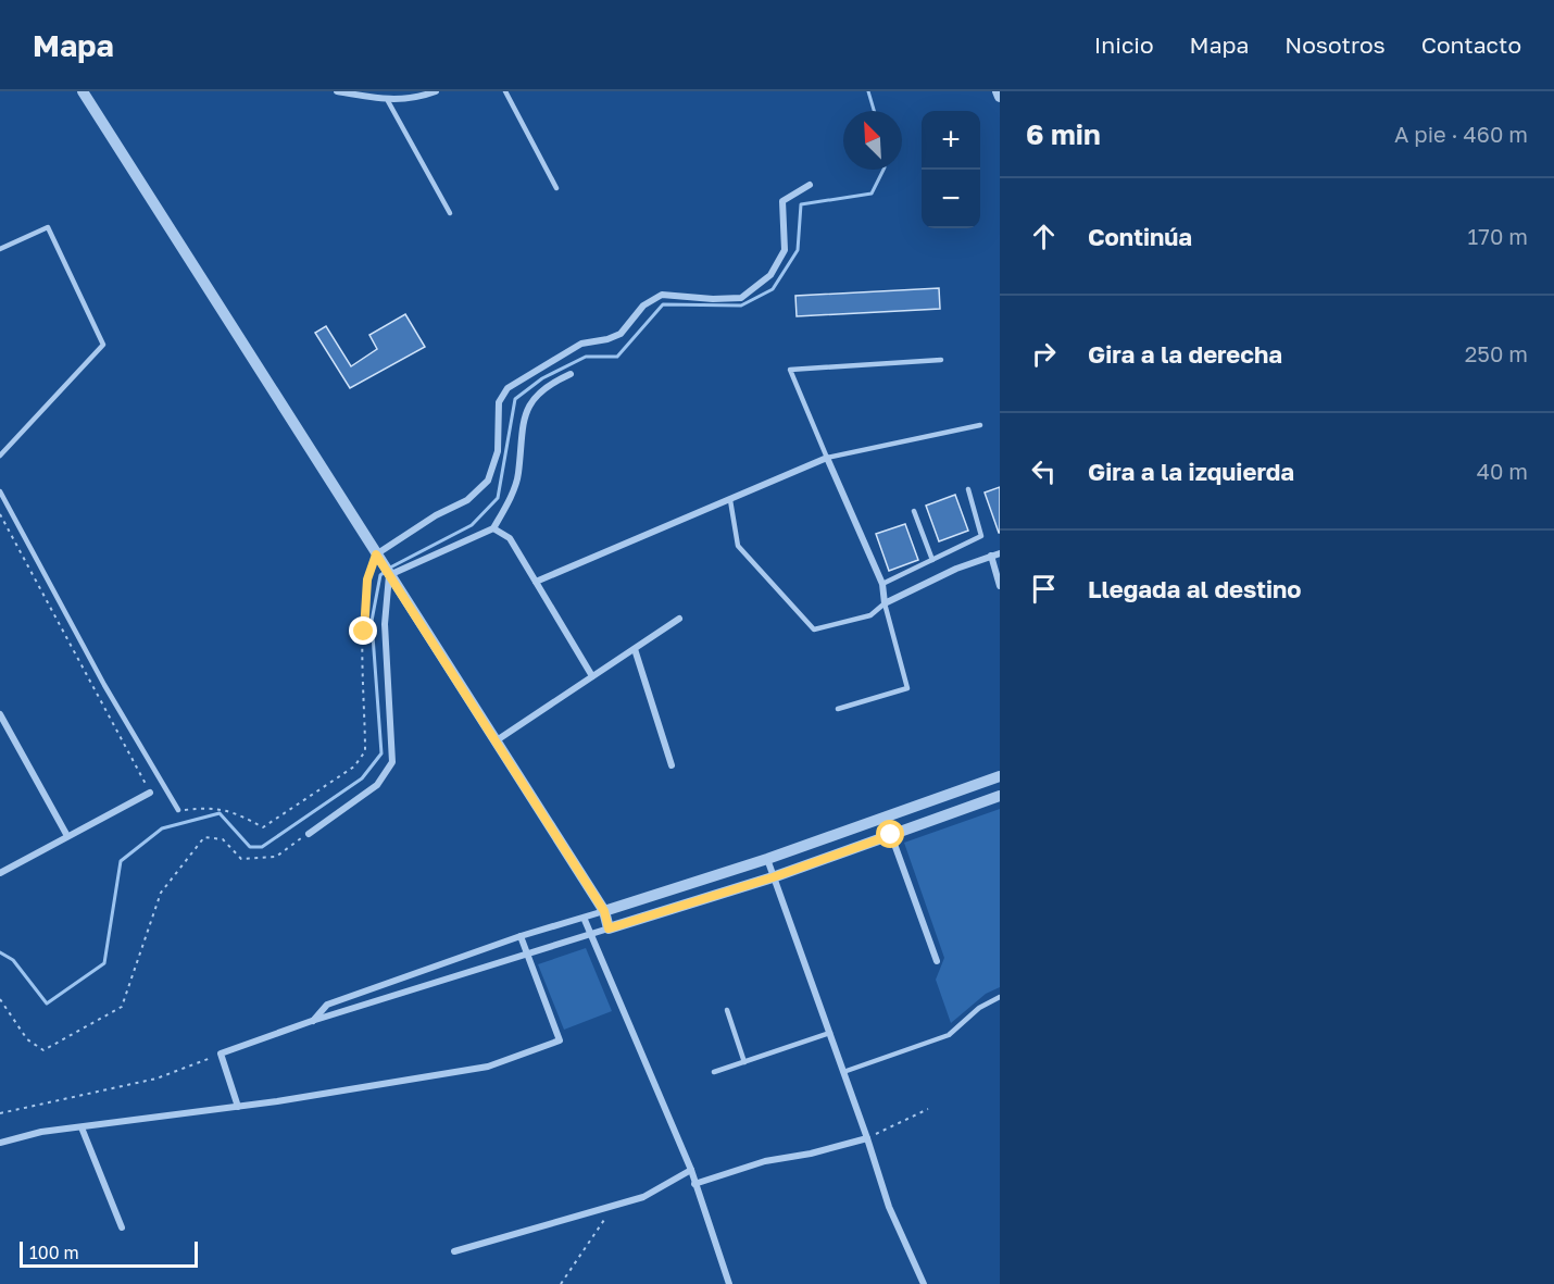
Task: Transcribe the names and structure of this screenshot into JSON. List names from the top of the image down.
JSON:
{
  "scale_bar": "100 m",
  "north": "top left",
  "page": {
    "header": "Mapa",
    "nav": [
      "Inicio",
      "Mapa",
      "Nosotros",
      "Contacto"
    ],
    "heading": ["6 min", "A pie · 460 m"],
    "map_buttons": ["+", "−"],
    "list": [
      ["Continúa", "170 m"],
      ["Gira a la derecha", "250 m"],
      ["Gira a la izquierda", "40 m"],
      "Llegada al destino"
    ],
    "scale": "100 m"
  }
}
